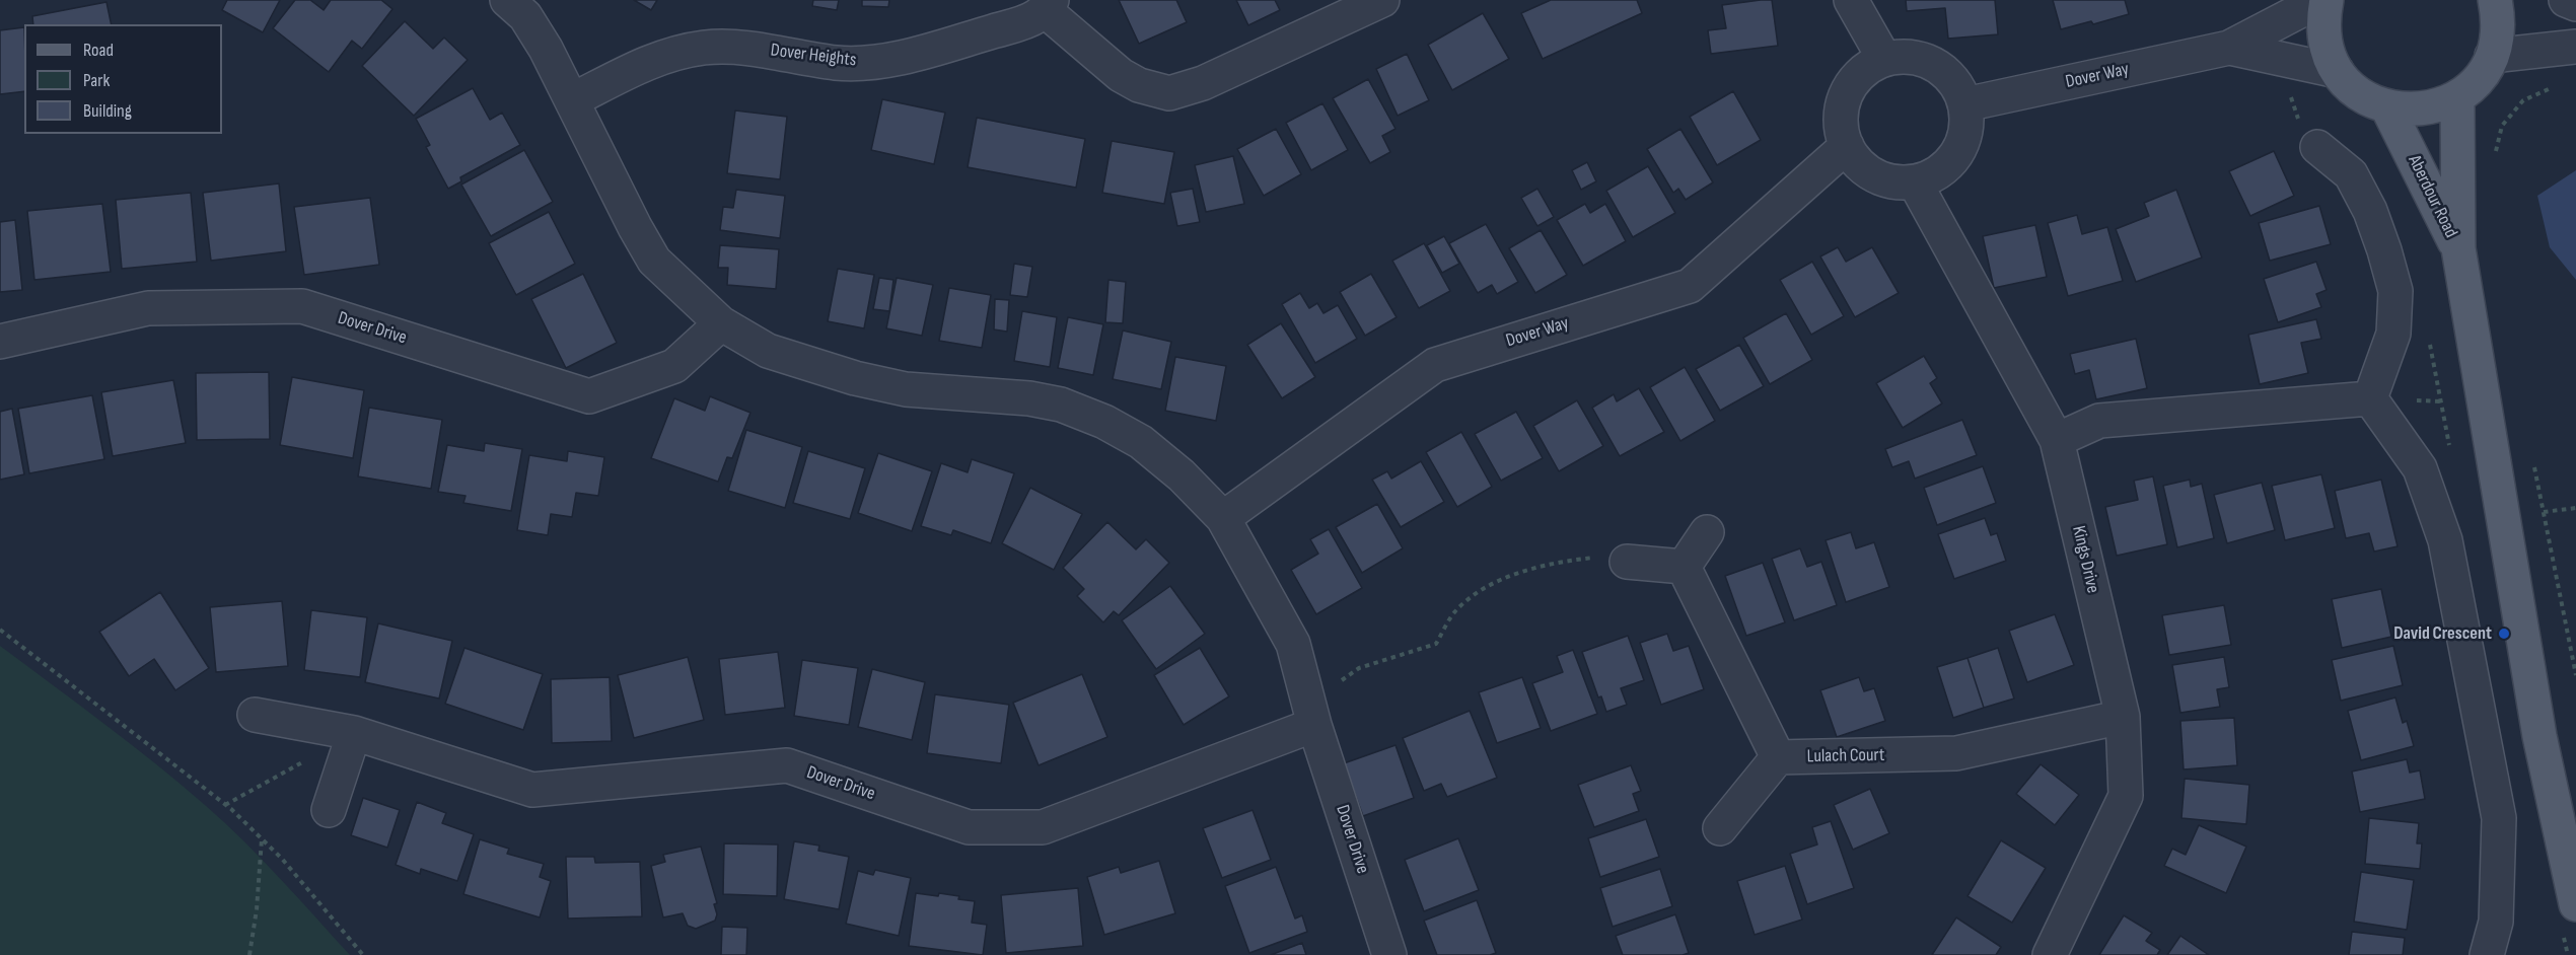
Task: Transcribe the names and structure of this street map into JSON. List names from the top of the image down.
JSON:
{
  "streets": {
    "main road": ["Aberdour Road"],
    "street": [
      "Dover Heights",
      "Dover Way",
      "Dover Drive",
      "Kings Drive",
      "Lulach Court"
    ]
  },
  "crossings": [
    ["Dover Heights", "Dover Drive"],
    ["Dover Way", "Dover Drive"],
    ["Dover Way", "Kings Drive"],
    ["Kings Drive", "Lulach Court"]
  ],
  "places": ["David Crescent"],
  "legend": ["Road", "Park", "Building"]
}
